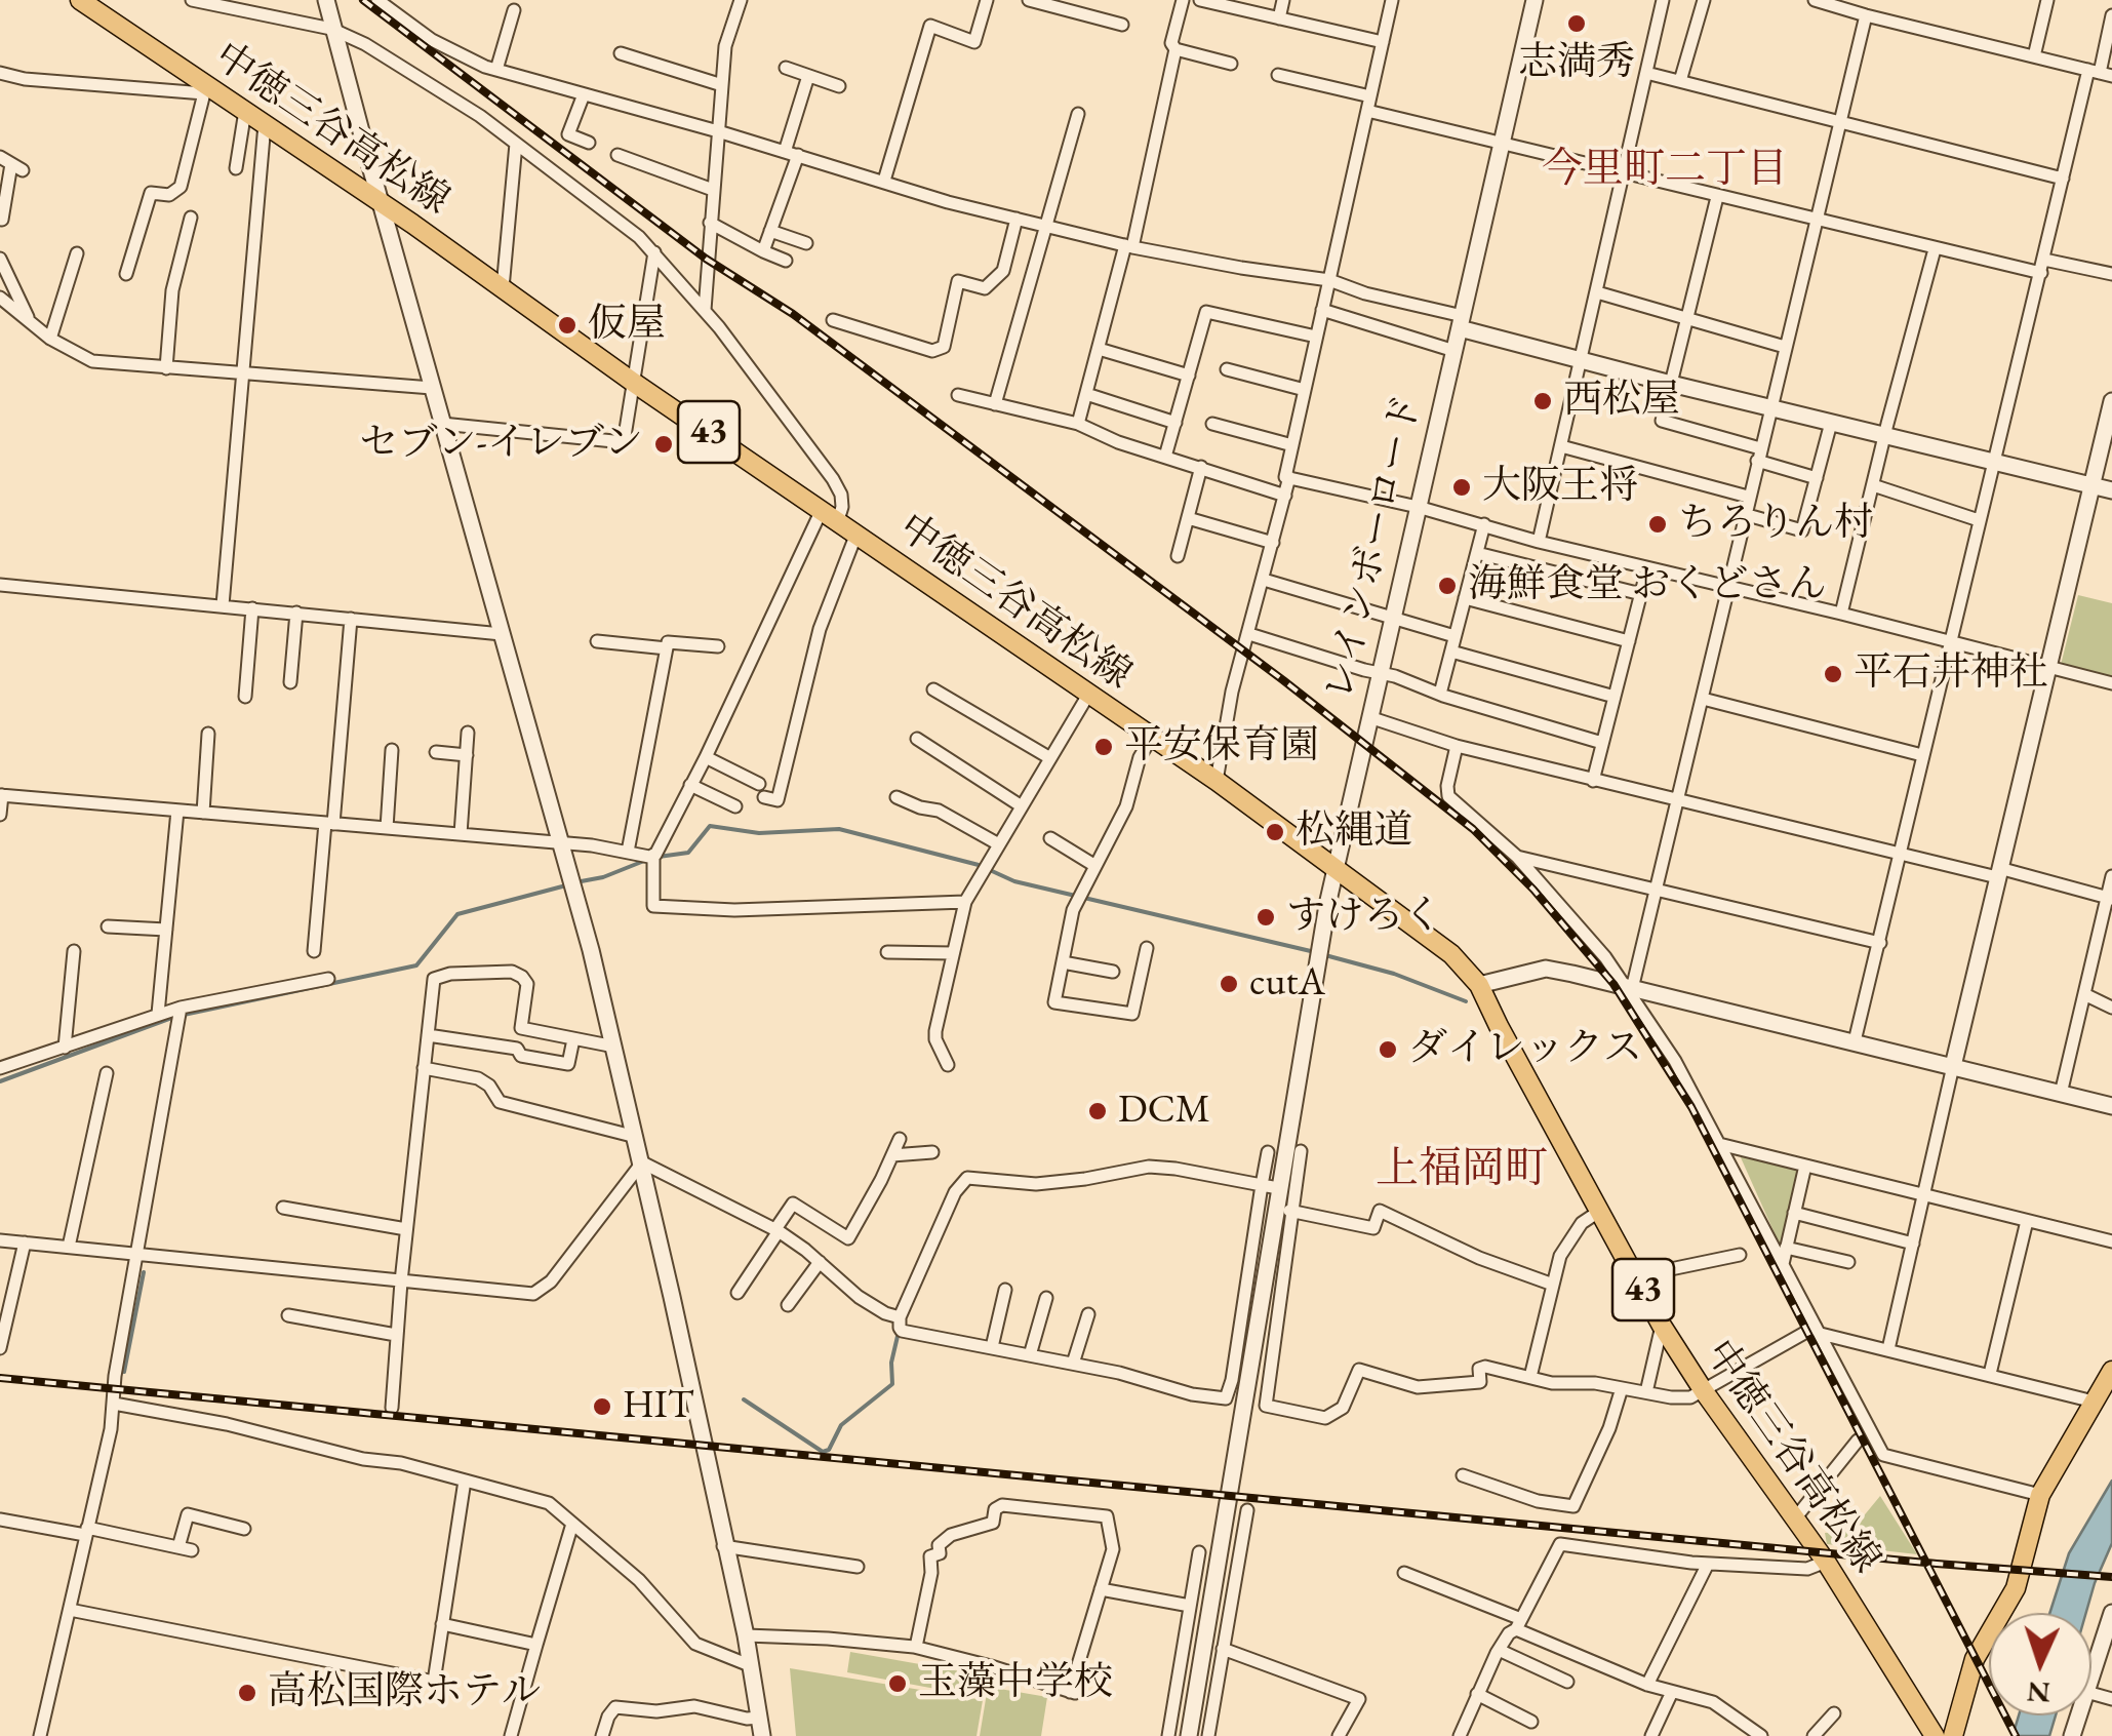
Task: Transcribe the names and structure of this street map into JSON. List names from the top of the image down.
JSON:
{
  "streets": {
    "main road": ["中徳三谷高松線", "43"],
    "street": ["レインボーロード"]
  },
  "crossings": [
    ["中徳三谷高松線", "レインボーロード"]
  ],
  "districts": ["今里町二丁目", "上福岡町"],
  "places": [
    "志満秀",
    "仮屋",
    "西松屋",
    "セブン-イレブン",
    "大阪王将",
    "ちろりん村",
    "海鮮食堂 おくどさん",
    "平石井神社",
    "平安保育園",
    "松縄道",
    "すけろく",
    "cutA",
    "ダイレックス",
    "DCM",
    "HIT",
    "玉藻中学校",
    "高松国際ホテル"
  ],
  "north": "bottom"
}
